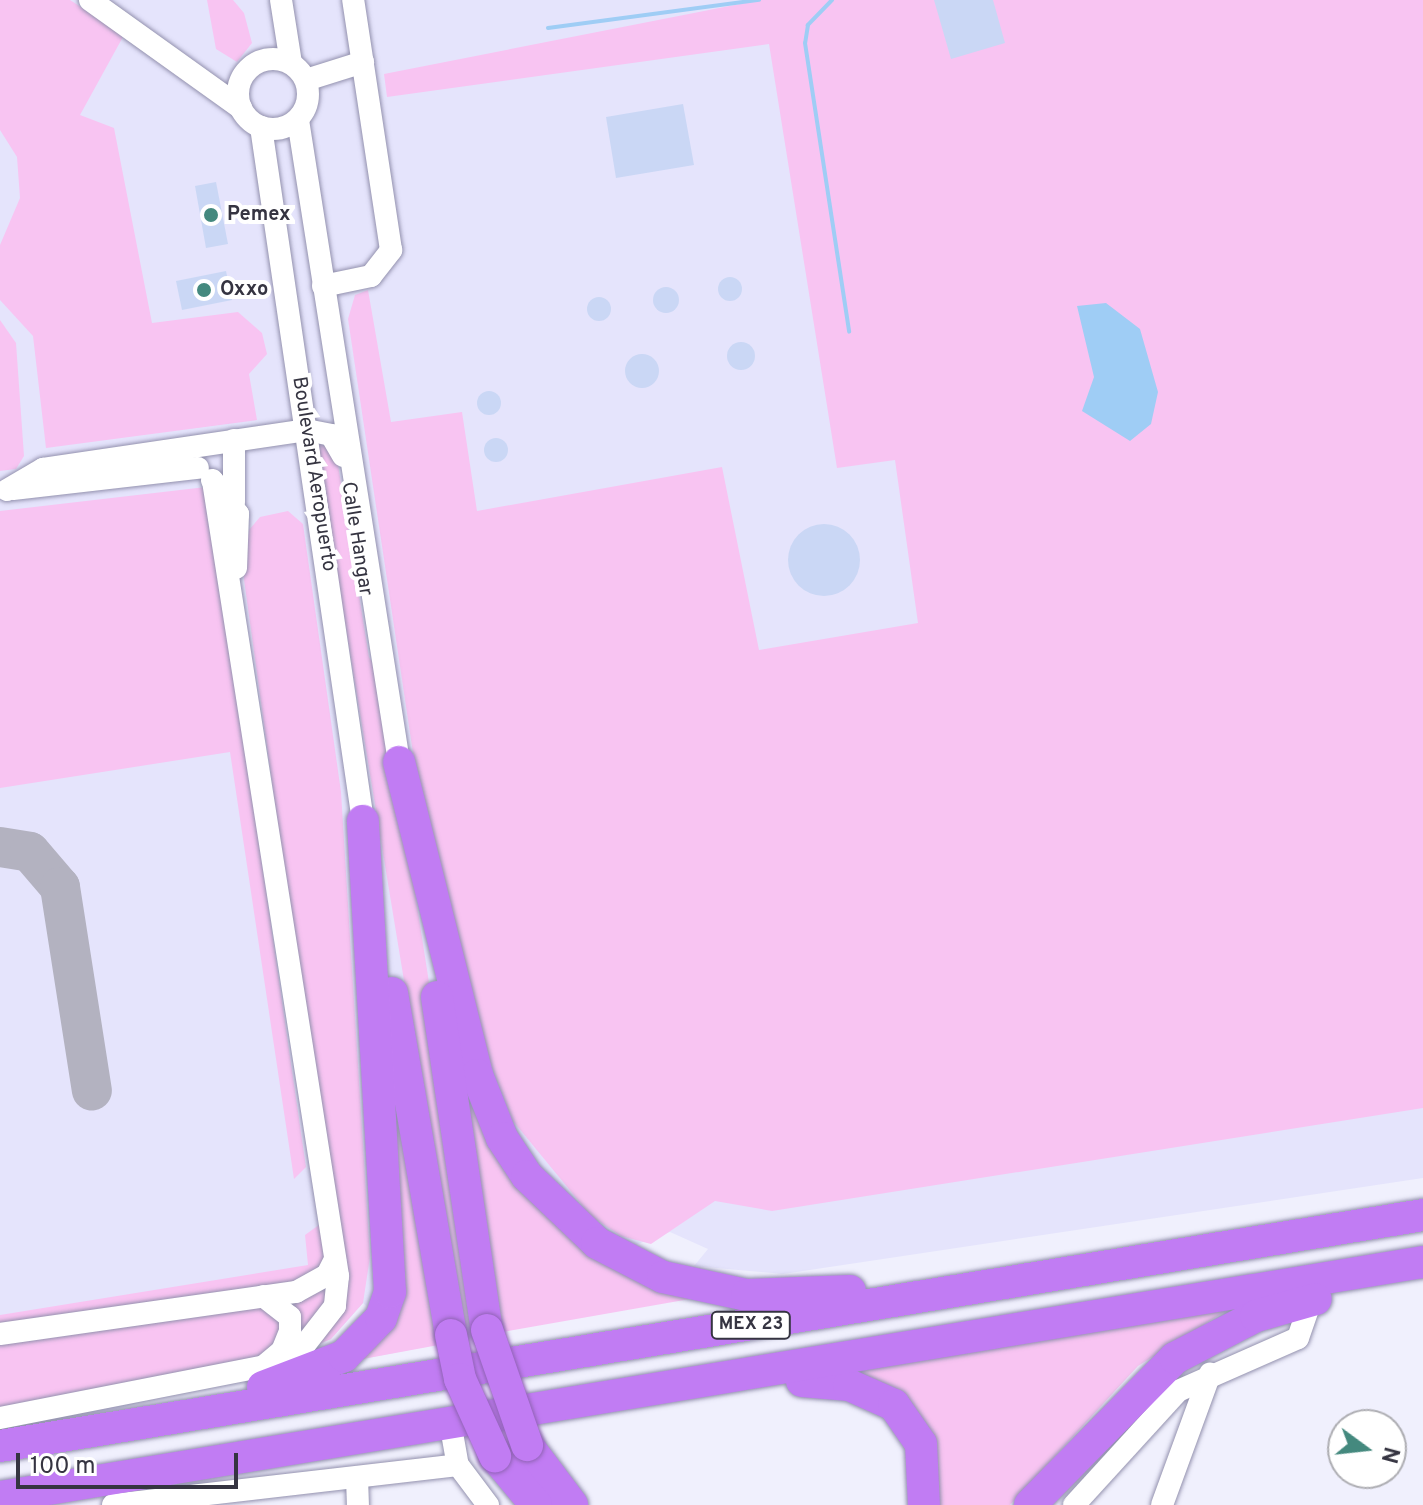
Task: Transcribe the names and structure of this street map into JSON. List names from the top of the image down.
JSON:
{
  "streets": {
    "highway": ["MEX 23"],
    "street": ["Boulevard Aeropuerto", "Calle Hangar"]
  },
  "crossings": [
    ["Boulevard Aeropuerto", "Calle Hangar"]
  ],
  "places": ["Pemex", "Oxxo"],
  "scale_bar": "100 m",
  "north": "right"
}
